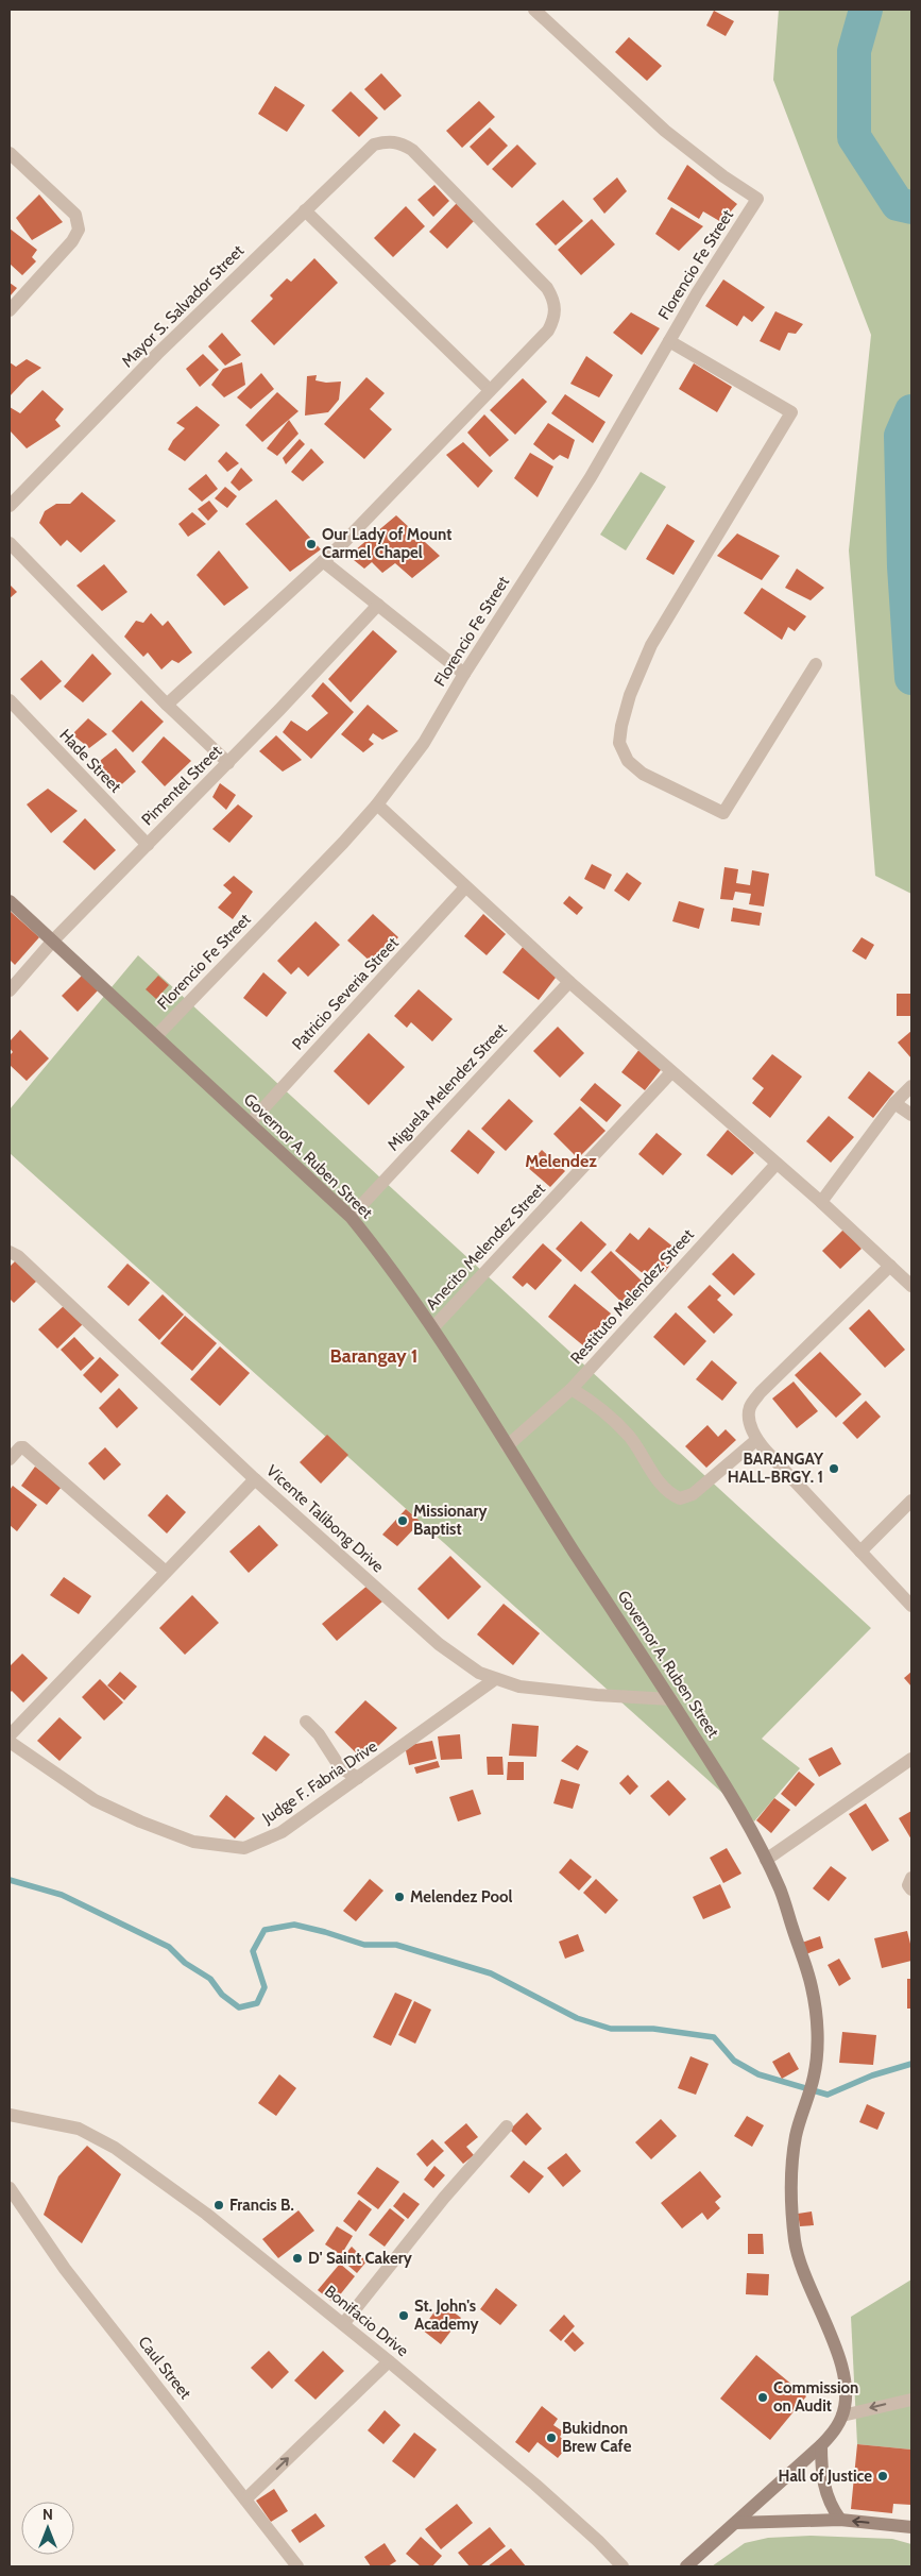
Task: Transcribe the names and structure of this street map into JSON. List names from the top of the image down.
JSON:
{
  "streets": {
    "main road": ["Governor A. Ruben Street"],
    "street": [
      "Florencio Fe Street",
      "Mayor S. Salvador Street",
      "Hade Street",
      "Pimentel Street",
      "Patricio Severia Street",
      "Miguela Melendez Street",
      "Anecito Melendez Street",
      "Restituto Melendez Street",
      "Vicente Talibong Drive",
      "Judge F. Fabria Drive",
      "Bonifacio Drive",
      "Caul Street"
    ]
  },
  "crossings": [
    ["Florencio Fe Street", "Governor A. Ruben Street"],
    ["Hade Street", "Pimentel Street"],
    ["Pimentel Street", "Governor A. Ruben Street"],
    ["Patricio Severia Street", "Governor A. Ruben Street"],
    ["Miguela Melendez Street", "Governor A. Ruben Street"],
    ["Governor A. Ruben Street", "Anecito Melendez Street"],
    ["Governor A. Ruben Street", "Restituto Melendez Street"],
    ["Governor A. Ruben Street", "Vicente Talibong Drive"],
    ["Vicente Talibong Drive", "Judge F. Fabria Drive"]
  ],
  "districts": ["Melendez", "Barangay 1"],
  "places": [
    "Our Lady of Mount Carmel Chapel",
    "BARANGAY HALL-BRGY. 1",
    "Missionary Baptist",
    "Melendez Pool",
    "Francis B.",
    "D' Saint Cakery",
    "St. John's Academy",
    "Commission on Audit",
    "Bukidnon Brew Cafe",
    "Hall of Justice"
  ],
  "north": "top"
}
